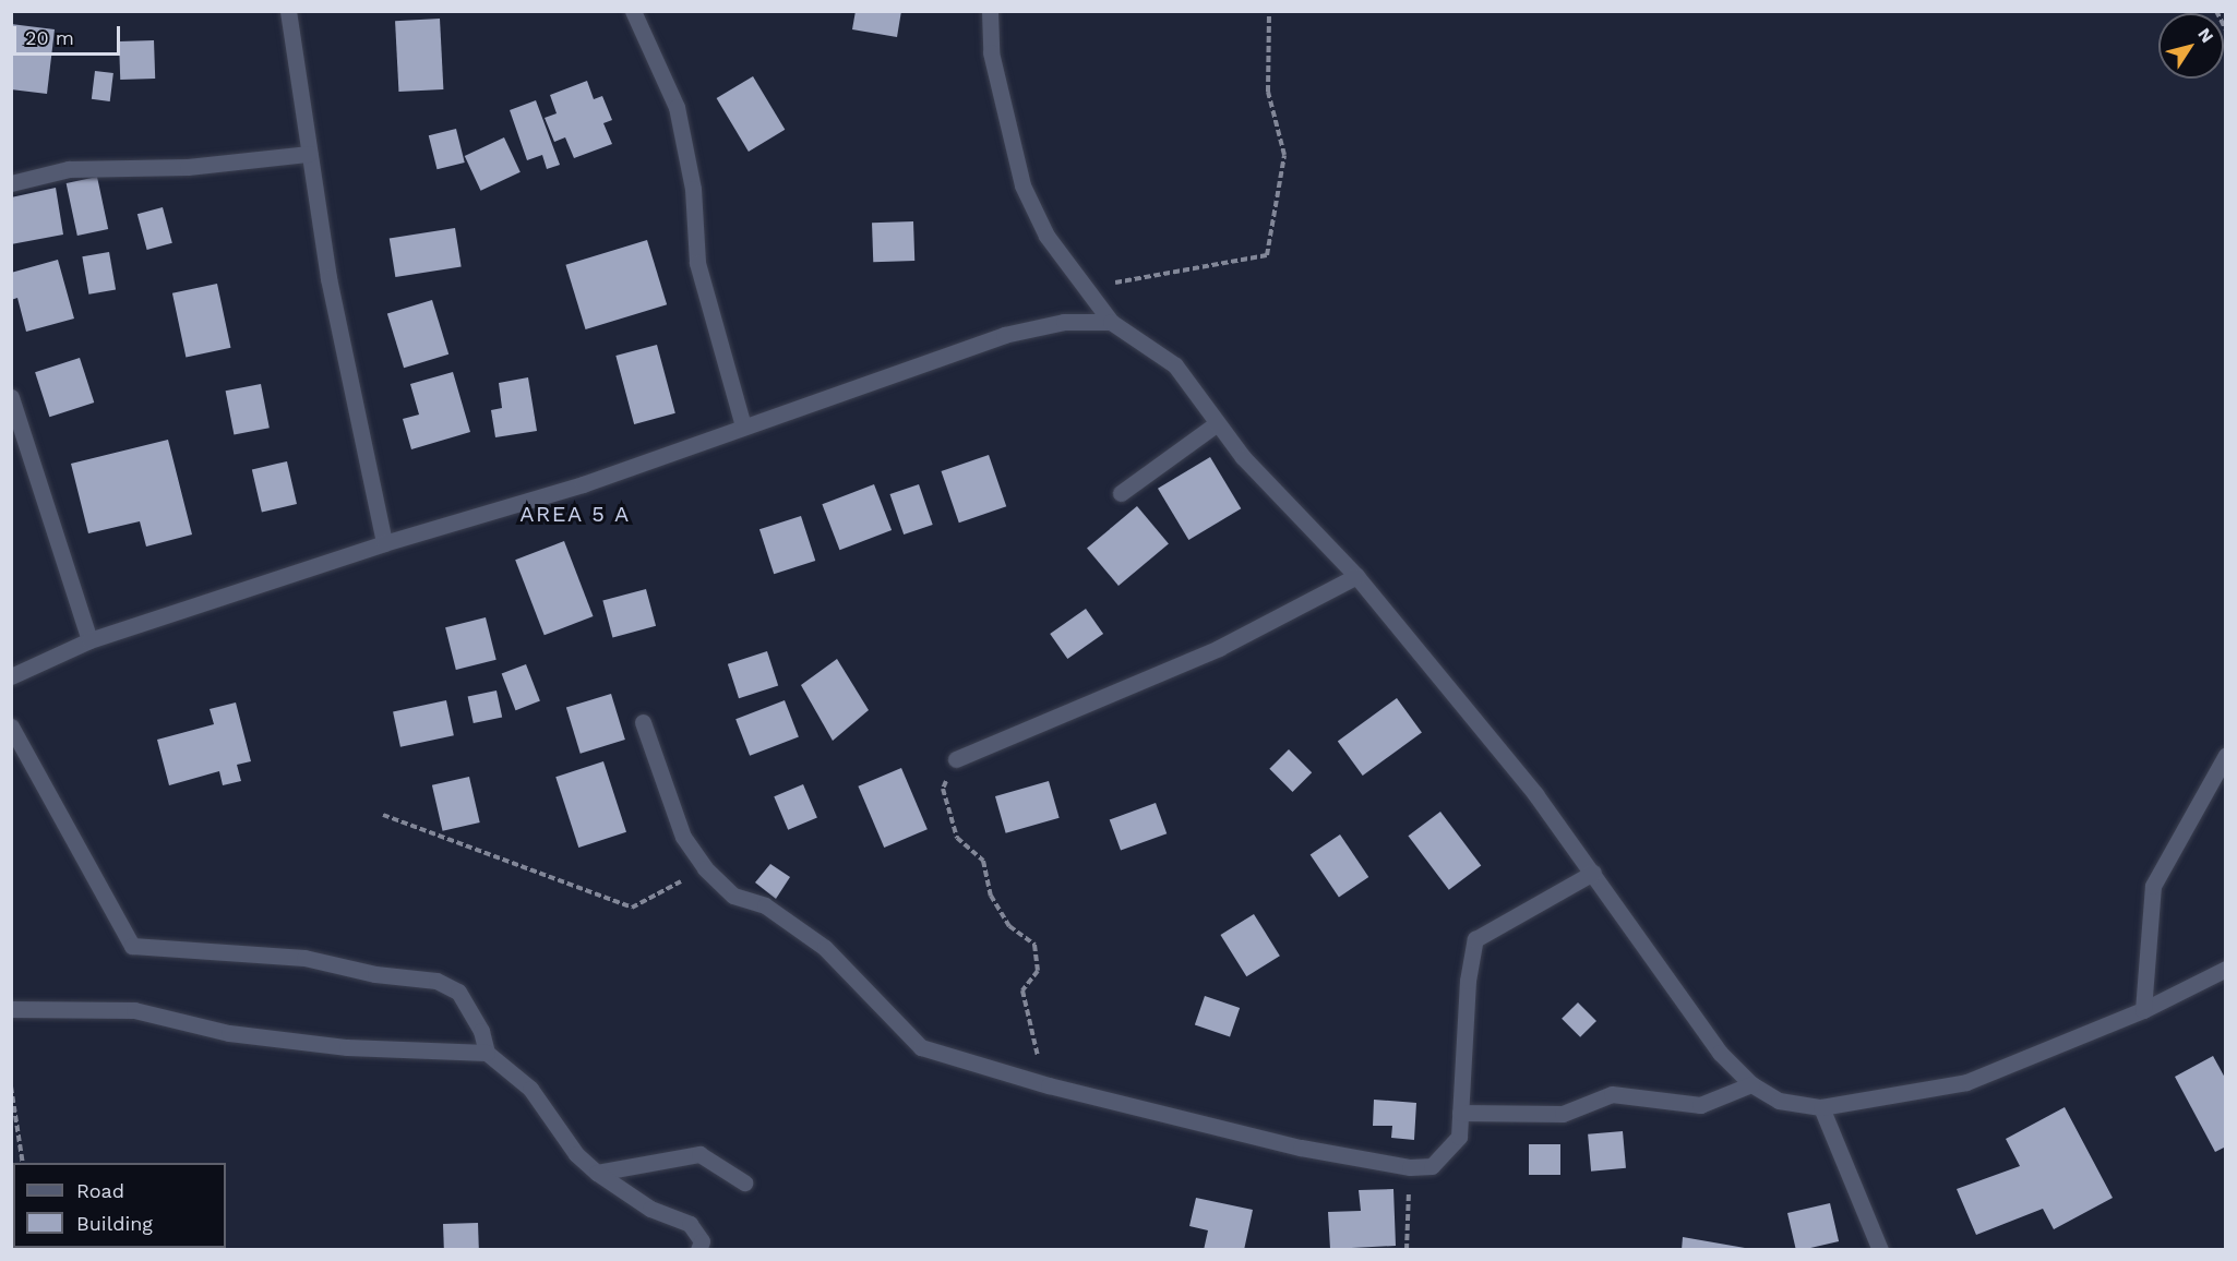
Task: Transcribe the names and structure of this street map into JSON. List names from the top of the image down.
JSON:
{
  "districts": ["AREA 5 A"],
  "legend": ["Road", "Building"],
  "scale_bar": "20 m",
  "north": "top right"
}
